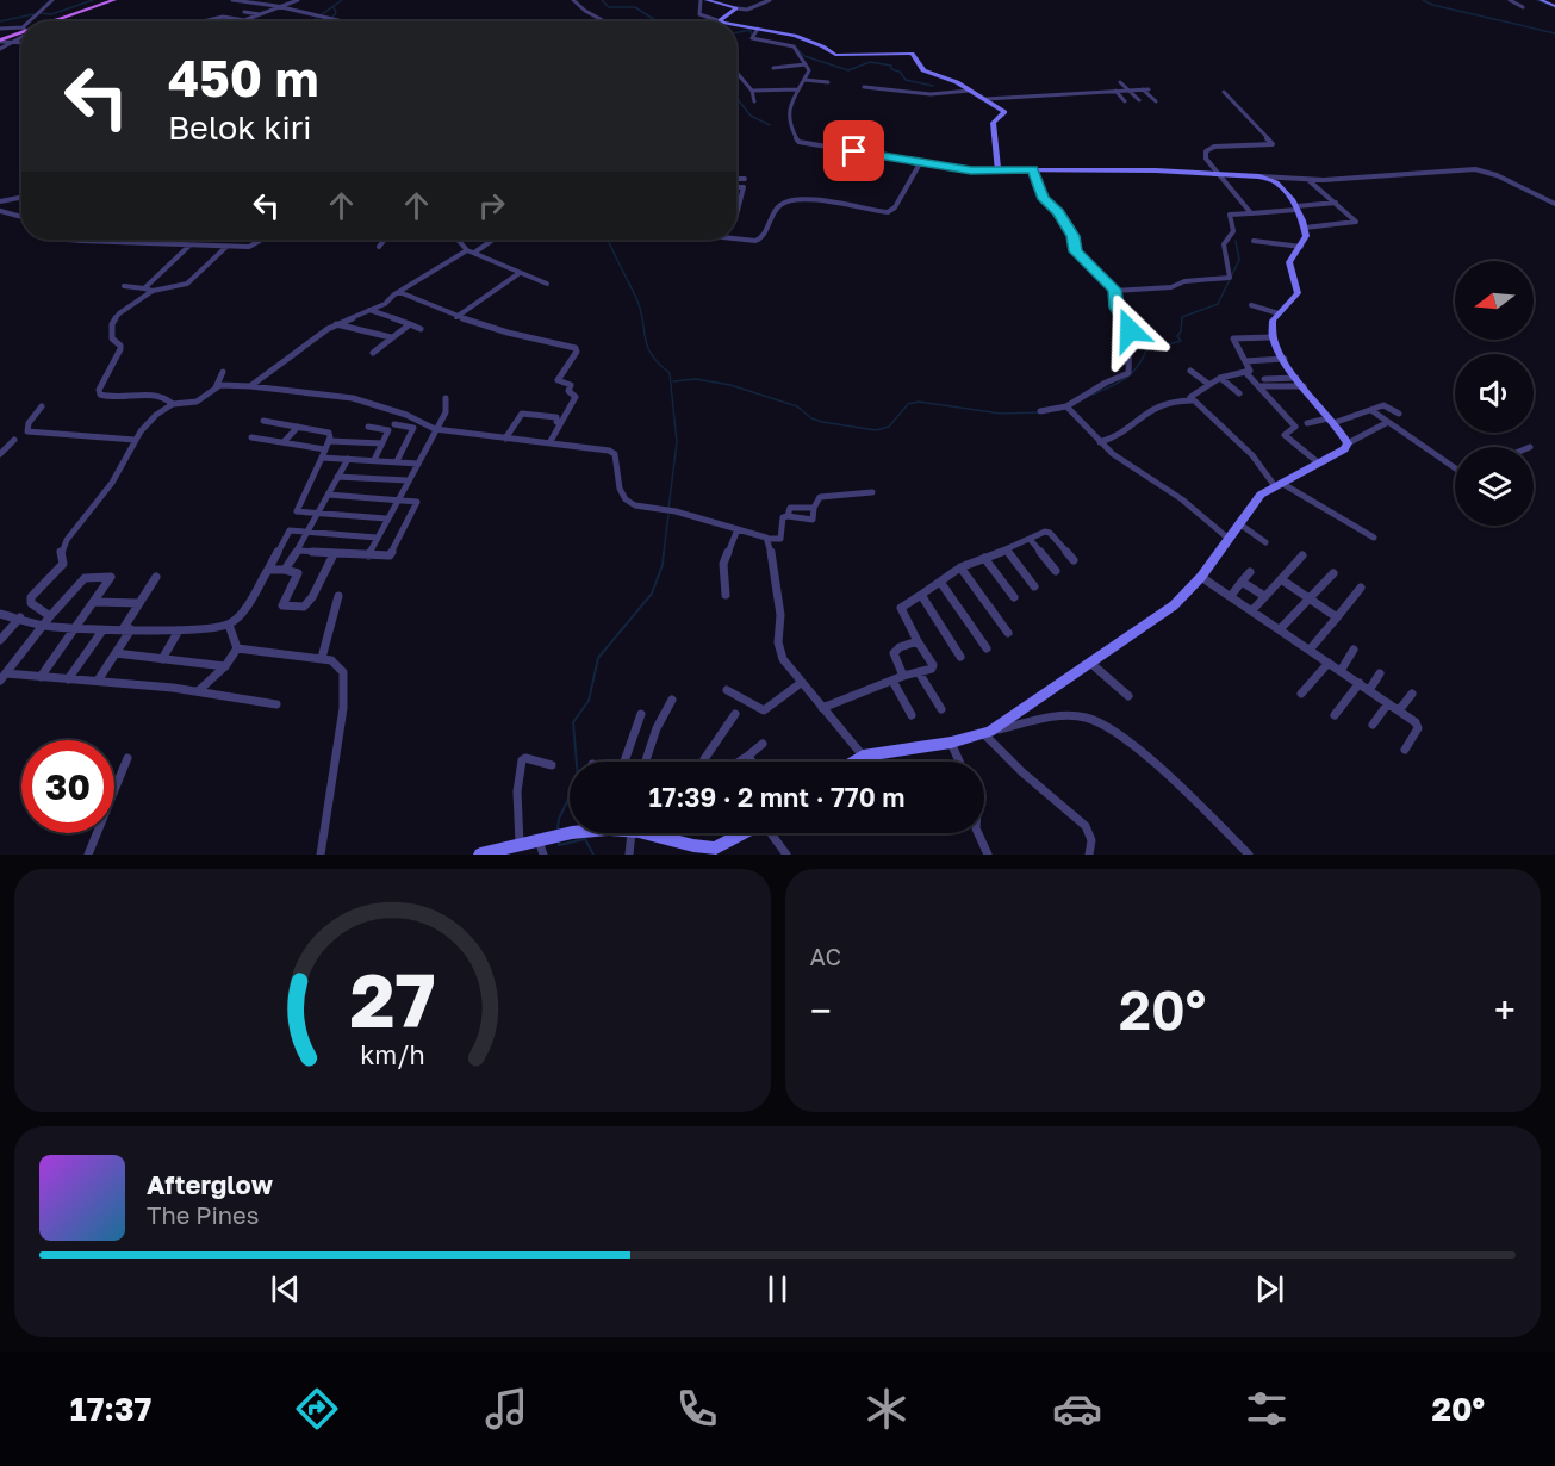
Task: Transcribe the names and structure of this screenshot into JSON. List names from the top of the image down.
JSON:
{
  "north": "left",
  "page": {
    "turn": ["450 m", "Belok kiri"],
    "limit": "30",
    "trip": "17:39 · 2 mnt · 770 m",
    "tile": "AC",
    "heat": ["−", "20°", "+"],
    "song": ["Afterglow", "The Pines"],
    "tabs": ["17:37", "20°"],
    "gauge": ["27", "km/h"]
  }
}
